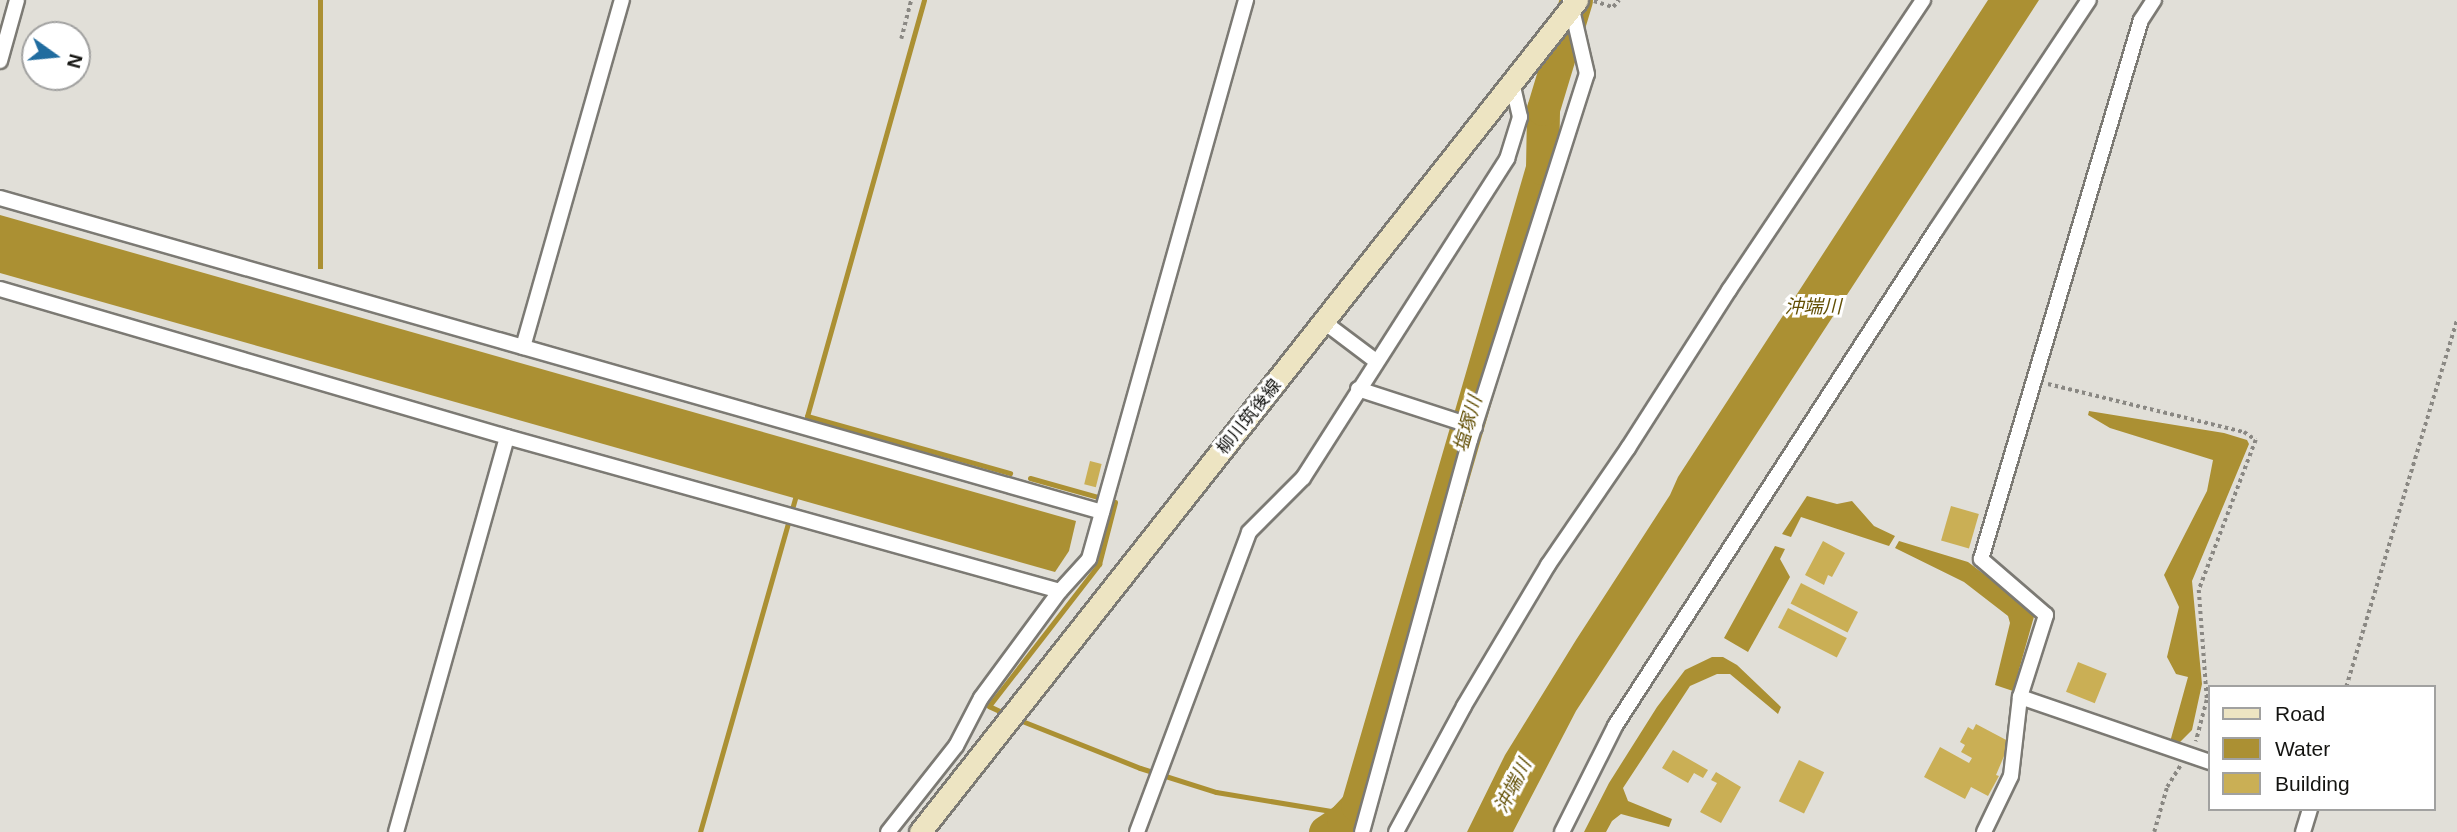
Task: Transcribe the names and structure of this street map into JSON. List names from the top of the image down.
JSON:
{
  "streets": {
    "main road": ["柳川筑後線"]
  },
  "water": ["沖端川", "塩塚川"],
  "legend": ["Road", "Water", "Building"],
  "north": "right"
}
